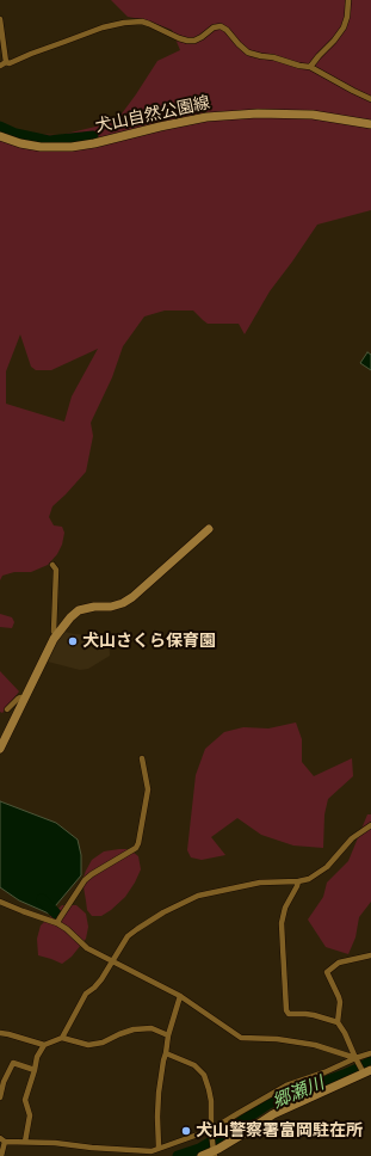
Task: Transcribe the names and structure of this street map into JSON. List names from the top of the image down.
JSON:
{
  "streets": {
    "main road": ["犬山自然公園線"]
  },
  "water": ["郷瀬川"],
  "places": ["犬山さくら保育園", "犬山警察署富岡駐在所"]
}
